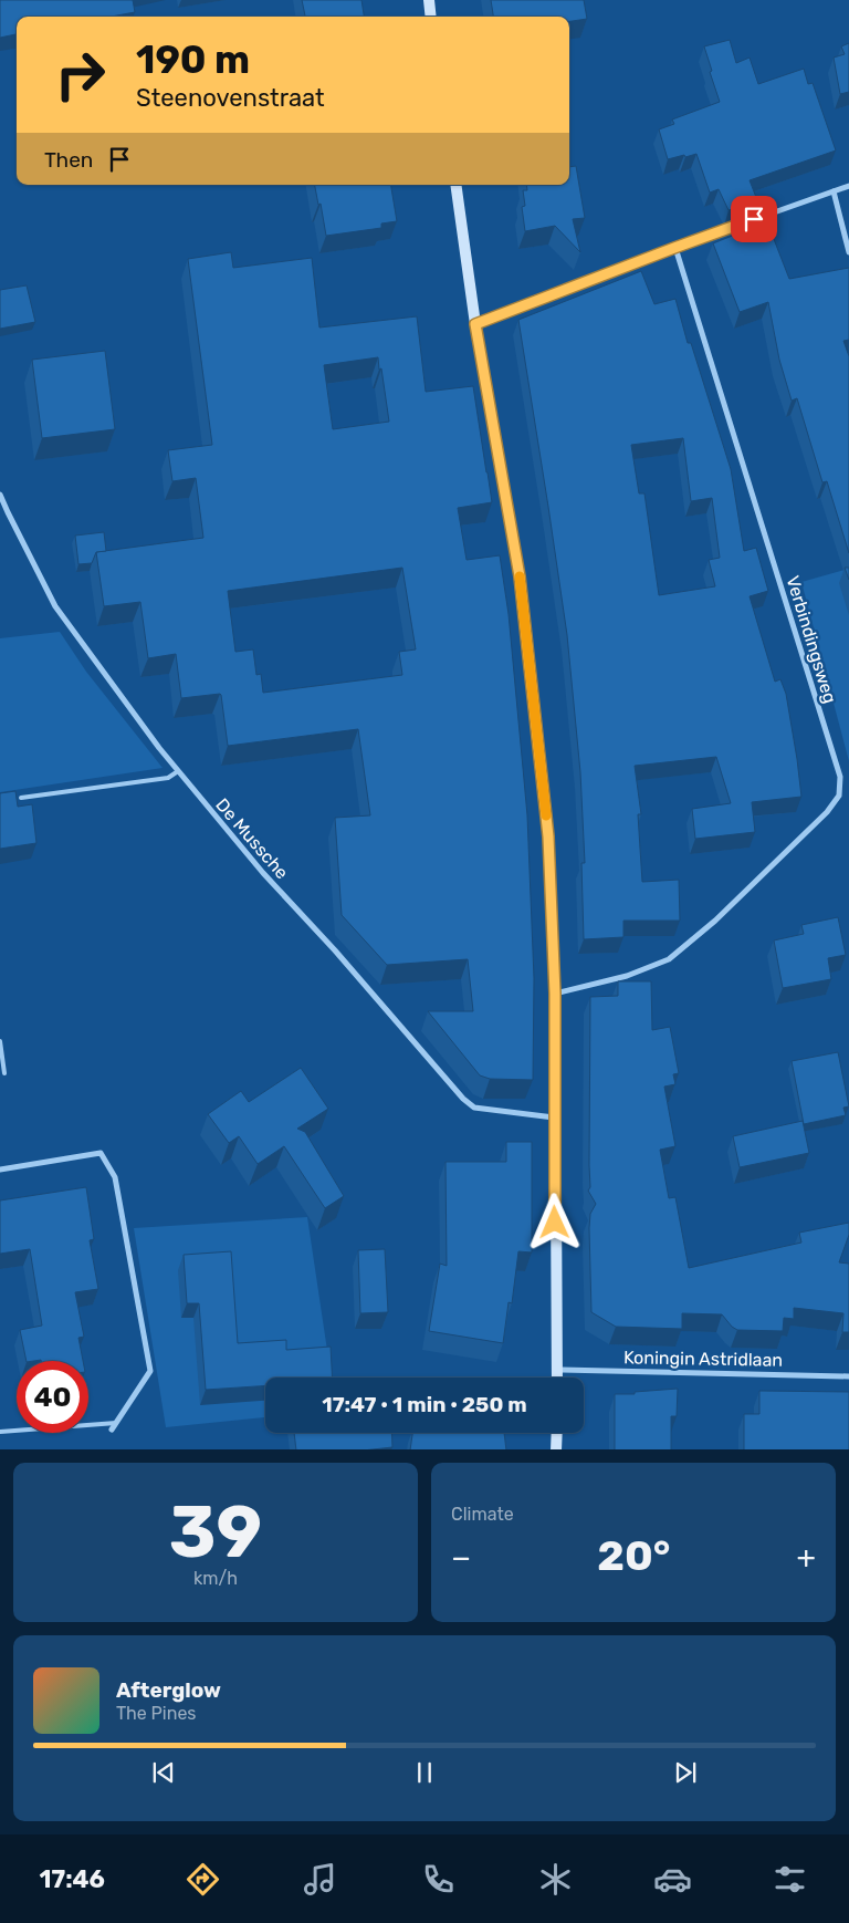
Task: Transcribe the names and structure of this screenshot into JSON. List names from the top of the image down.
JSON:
{
  "streets": {
    "street": ["Verbindingsweg", "De Mussche", "Koningin Astridlaan"]
  },
  "page": {
    "turn": ["190 m", "Steenovenstraat"],
    "then": "Then",
    "limit": "40",
    "trip": "17:47 · 1 min · 250 m",
    "tile": [
      ["39", "km/h"],
      "Climate"
    ],
    "heat": ["−", "20°", "+"],
    "song": ["Afterglow", "The Pines"],
    "tabs": "17:46"
  }
}
